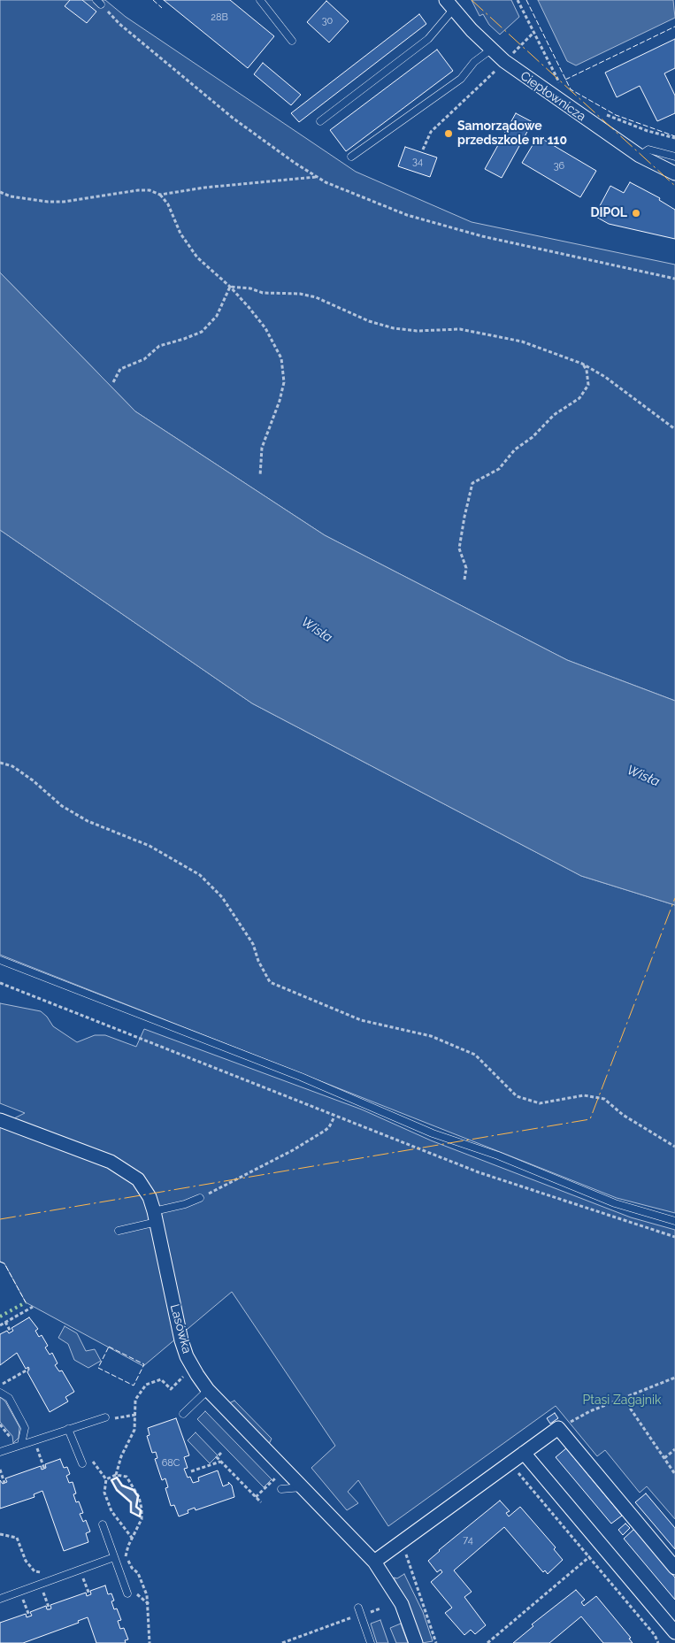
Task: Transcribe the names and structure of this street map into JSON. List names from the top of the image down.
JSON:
{
  "streets": {
    "street": ["Ciepłownicza", "Lasówka"]
  },
  "water": ["Wisła"],
  "parks": ["Ptasi Zagajnik"],
  "places": ["Samorządowe przedszkole nr 110", "DIPOL"],
  "house_numbers": [
    "28B",
    "30",
    "34",
    "36",
    "68C",
    "74"
  ]
}
